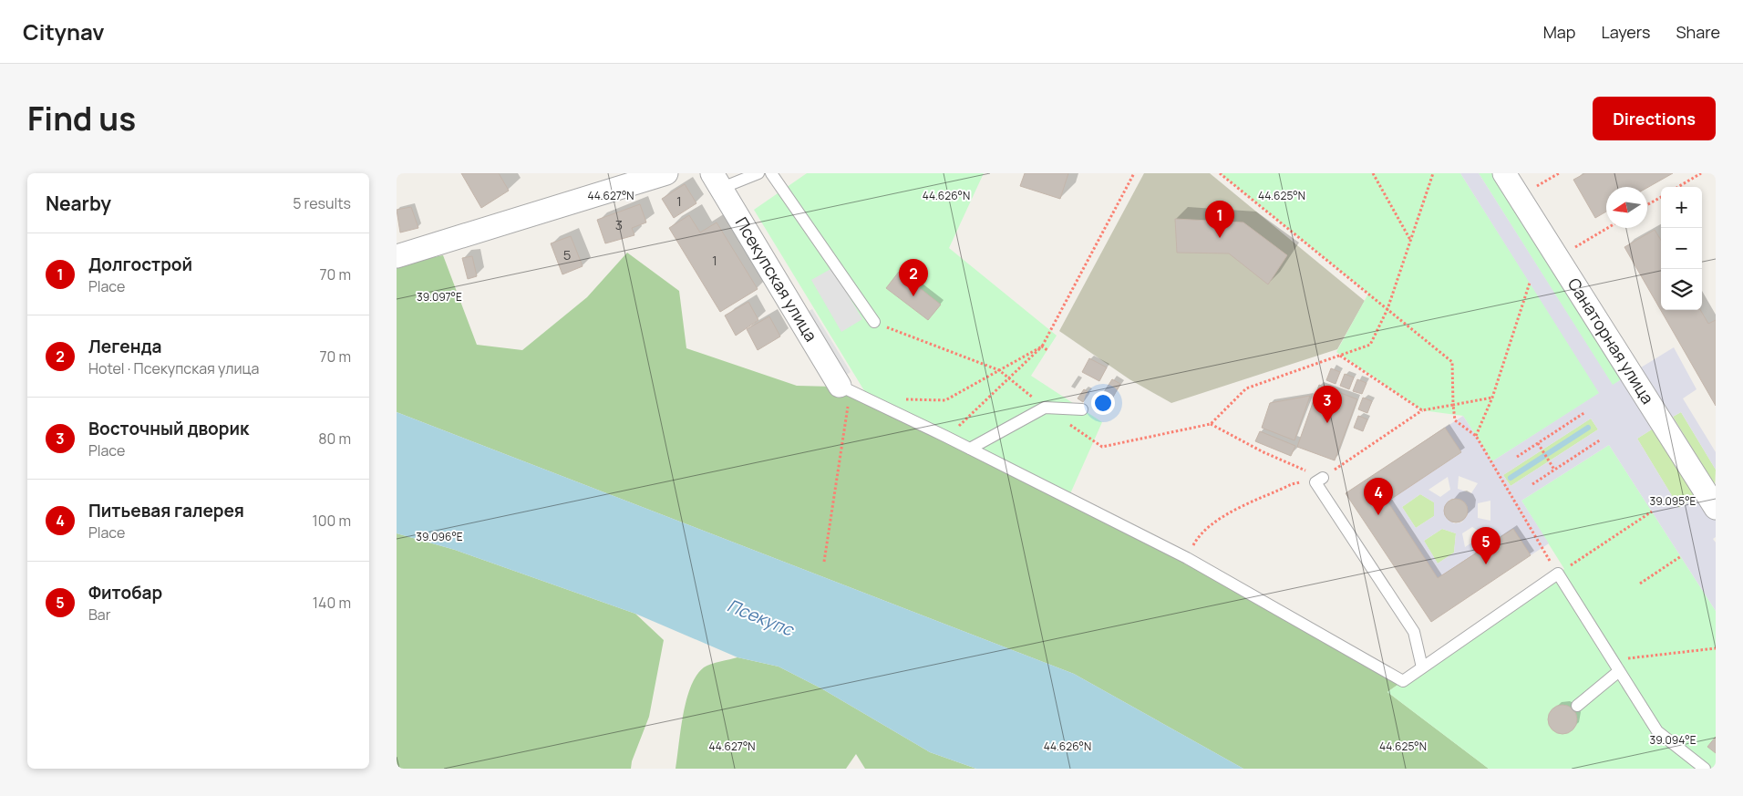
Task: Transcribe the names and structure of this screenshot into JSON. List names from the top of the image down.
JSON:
{
  "streets": {
    "street": ["Псекупская улица", "Санаторная улица"]
  },
  "water": ["Псекупс"],
  "house_numbers": [
    "1",
    "3",
    "5",
    "1"
  ],
  "north": "left",
  "page": {
    "header": "Citynav",
    "nav": ["Map", "Layers", "Share"],
    "title": "Find us",
    "buttons": "Directions",
    "heading": ["Nearby", "5 results"],
    "map_buttons": ["+", "−"],
    "pins": [
      "1",
      "2",
      "3",
      "4",
      "5"
    ],
    "list": [
      {
        "mark": "1",
        "name": "Долгострой",
        "note": "Place",
        "value": "70 m"
      },
      {
        "mark": "2",
        "name": "Легенда",
        "note": "Hotel · Псекупская улица",
        "value": "70 m"
      },
      {
        "mark": "3",
        "name": "Восточный дворик",
        "note": "Place",
        "value": "80 m"
      },
      {
        "mark": "4",
        "name": "Питьевая галерея",
        "note": "Place",
        "value": "100 m"
      },
      {
        "mark": "5",
        "name": "Фитобар",
        "note": "Bar",
        "value": "140 m"
      }
    ]
  },
  "coordinates": [
    "44.627°N",
    "44.626°N",
    "44.625°N",
    "39.097°E",
    "39.095°E",
    "39.096°E",
    "39.094°E"
  ]
}
